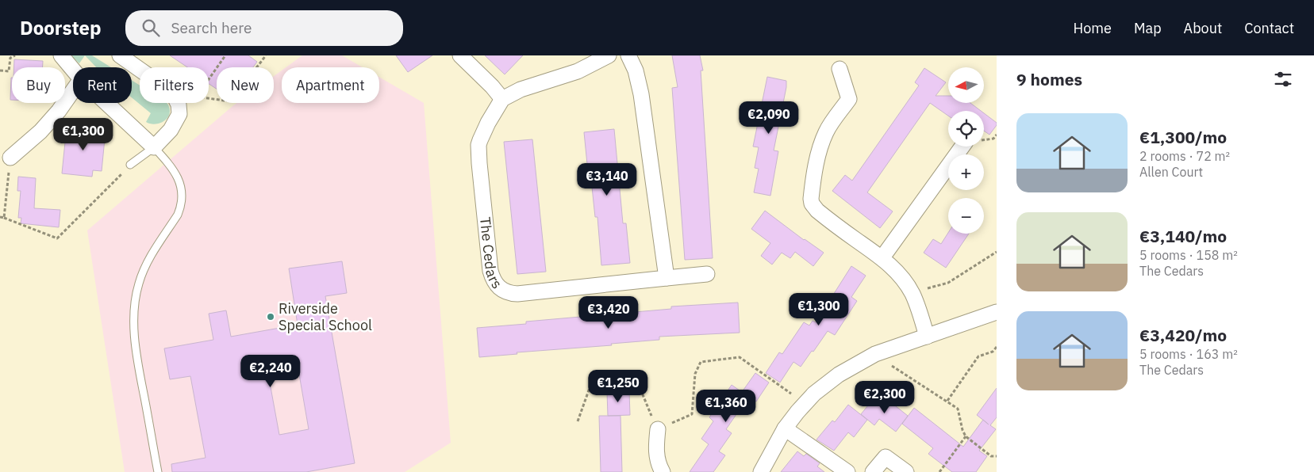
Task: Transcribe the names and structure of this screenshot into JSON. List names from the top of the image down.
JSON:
{
  "streets": {
    "street": ["The Cedars"]
  },
  "places": ["Riverside Special School"],
  "north": "left",
  "page": {
    "header": "Doorstep",
    "search": "Search here",
    "nav": [
      "Home",
      "Map",
      "About",
      "Contact"
    ],
    "heading": "9 homes",
    "map_buttons": ["+", "−"],
    "chip": [
      "Buy",
      "Rent",
      "Filters",
      "New",
      "Apartment"
    ],
    "price": [
      "€2,090",
      "€1,300",
      "€3,140",
      "€1,300",
      "€3,420",
      "€2,240",
      "€1,250",
      "€2,300",
      "€1,360"
    ],
    "list": [
      {
        "name": "€1,300/mo",
        "note": "2 rooms · 72 m² · Allen Court"
      },
      {
        "name": "€3,140/mo",
        "note": "5 rooms · 158 m² · The Cedars"
      },
      {
        "name": "€3,420/mo",
        "note": "5 rooms · 163 m² · The Cedars"
      }
    ]
  }
}
